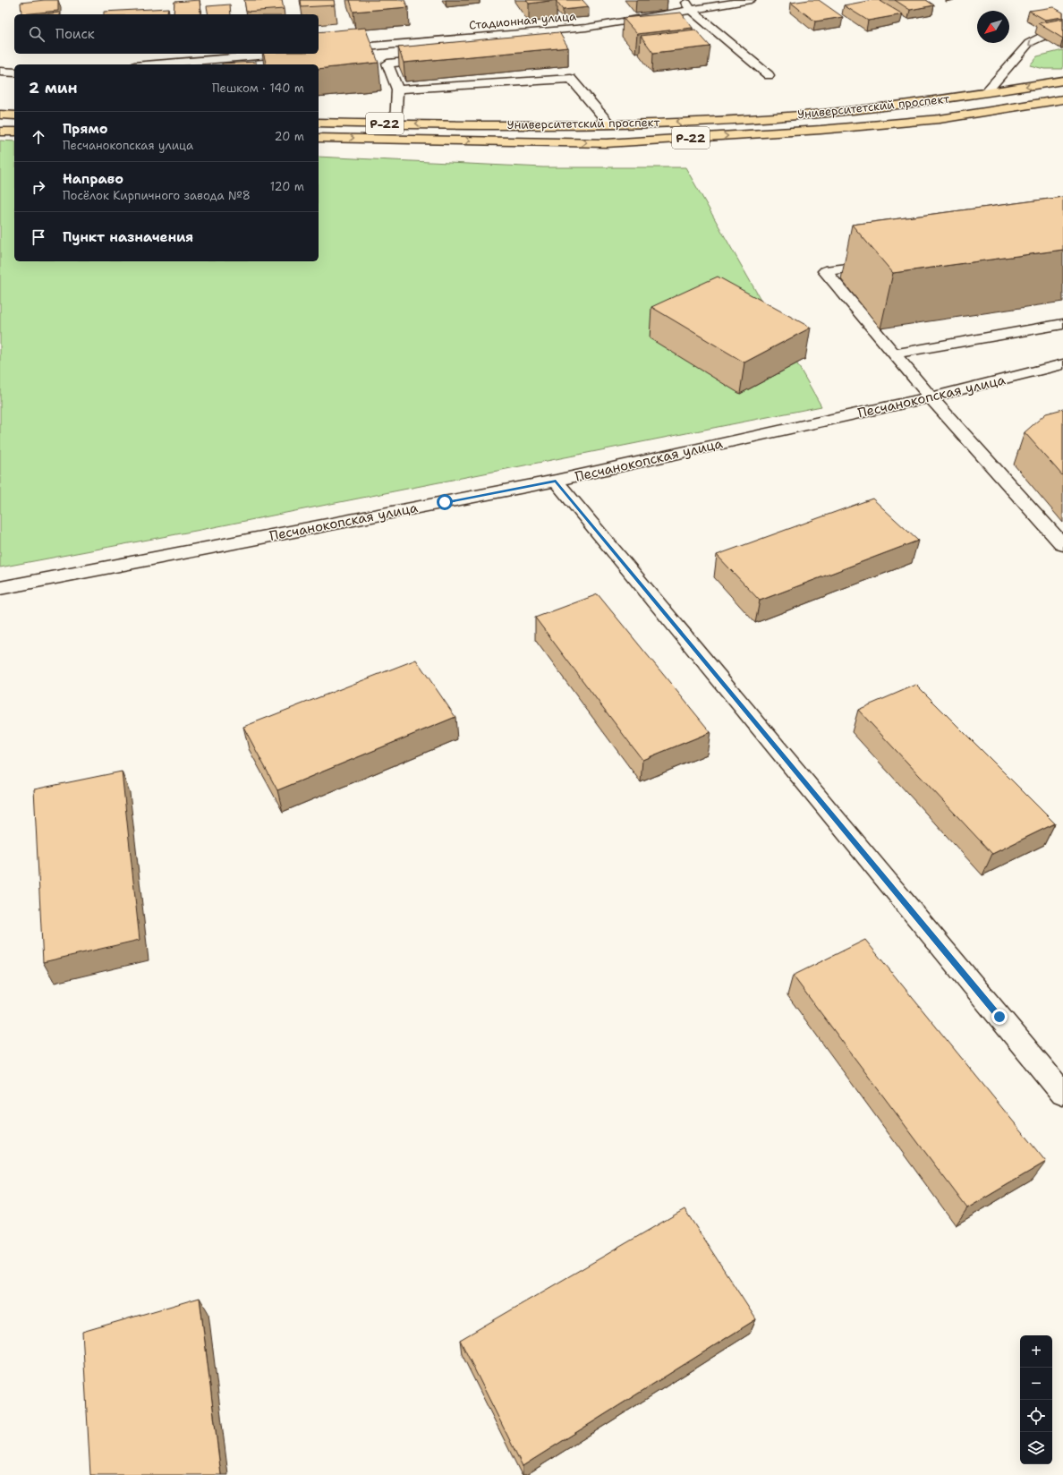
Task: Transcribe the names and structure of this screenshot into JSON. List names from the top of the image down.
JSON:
{
  "streets": {
    "highway": ["Университетский проспект", "Р-22"],
    "street": ["Стадионная улица", "Песчанокопская улица"]
  },
  "north": "bottom left",
  "page": {
    "search": "Поиск",
    "heading": ["2 мин", "Пешком · 140 m"],
    "list": [
      ["Прямо", "Песчанокопская улица", "20 m"],
      ["Направо", "Посёлок Кирпичного завода №8", "120 m"],
      "Пункт назначения"
    ],
    "map_buttons": ["+", "−"]
  }
}
